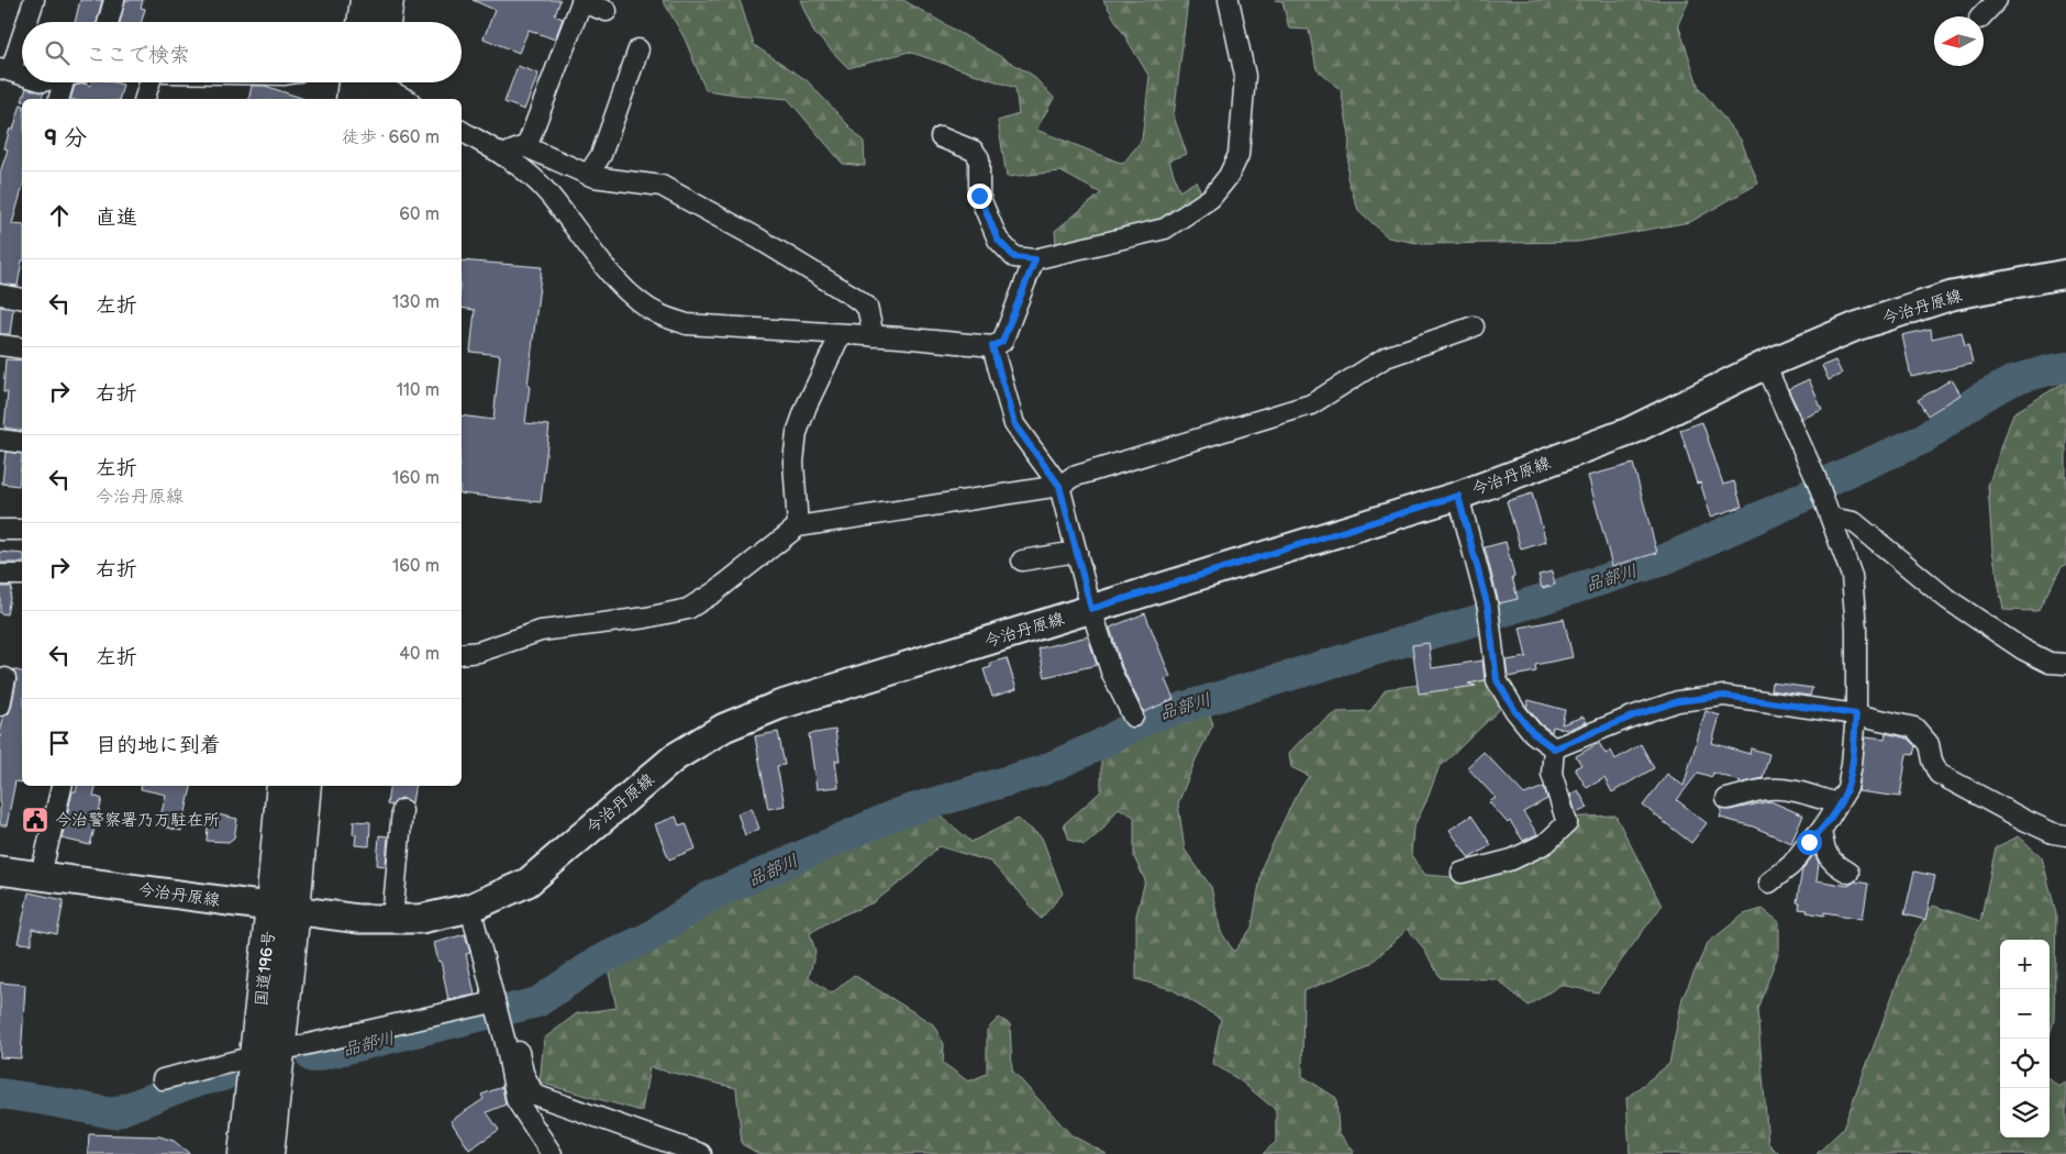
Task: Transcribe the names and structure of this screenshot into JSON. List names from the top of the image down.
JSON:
{
  "streets": {
    "highway": ["国道196号"],
    "main road": ["今治丹原線"]
  },
  "crossings": [
    ["今治丹原線", "国道196号"]
  ],
  "water": ["品部川"],
  "places": {
    "public building": ["今治警察署乃万駐在所"]
  },
  "north": "left",
  "page": {
    "search": "ここで検索",
    "heading": ["9 分", "徒歩 · 660 m"],
    "list": [
      ["直進", "60 m"],
      ["左折", "130 m"],
      ["右折", "110 m"],
      ["左折", "今治丹原線", "160 m"],
      ["右折", "160 m"],
      ["左折", "40 m"],
      "目的地に到着"
    ],
    "map_buttons": ["+", "−"]
  }
}
